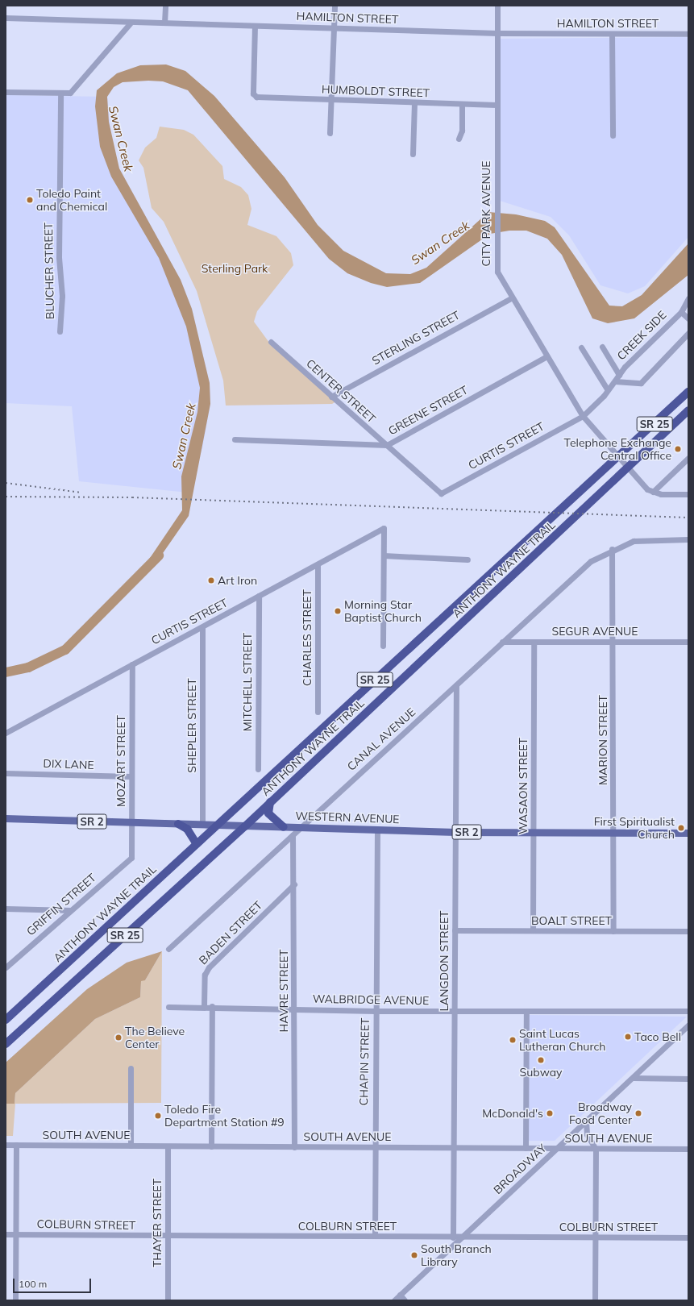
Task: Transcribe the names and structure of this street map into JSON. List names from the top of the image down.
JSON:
{
  "streets": {
    "highway": ["SR 25", "ANTHONY WAYNE TRAIL"],
    "main road": ["WESTERN AVENUE", "SR 2"],
    "street": [
      "HAMILTON STREET",
      "HUMBOLDT STREET",
      "CITY PARK AVENUE",
      "BLUCHER STREET",
      "CREEK SIDE",
      "STERLING STREET",
      "CENTER STREET",
      "GREENE STREET",
      "CURTIS STREET",
      "SEGUR AVENUE",
      "CHARLES STREET",
      "MITCHELL STREET",
      "SHEPLER STREET",
      "CANAL AVENUE",
      "MARION STREET",
      "MOZART STREET",
      "DIX LANE",
      "WASAON STREET",
      "GRIFFIN STREET",
      "BOALT STREET",
      "BADEN STREET",
      "LANGDON STREET",
      "HAVRE STREET",
      "WALBRIDGE AVENUE",
      "CHAPIN STREET",
      "SOUTH AVENUE",
      "BROADWAY",
      "THAYER STREET",
      "COLBURN STREET"
    ]
  },
  "crossings": [
    ["HAMILTON STREET", "HUMBOLDT STREET"],
    ["HAMILTON STREET", "CITY PARK AVENUE"],
    ["HUMBOLDT STREET", "CITY PARK AVENUE"],
    ["CITY PARK AVENUE", "CREEK SIDE"],
    ["CITY PARK AVENUE", "STERLING STREET"],
    ["CITY PARK AVENUE", "GREENE STREET"],
    ["CITY PARK AVENUE", "CURTIS STREET"],
    ["CITY PARK AVENUE", "ANTHONY WAYNE TRAIL"],
    ["CREEK SIDE", "CURTIS STREET"],
    ["STERLING STREET", "CENTER STREET"],
    ["CENTER STREET", "GREENE STREET"],
    ["CENTER STREET", "CURTIS STREET"],
    ["CURTIS STREET", "CHARLES STREET"],
    ["CURTIS STREET", "MITCHELL STREET"],
    ["CURTIS STREET", "SHEPLER STREET"],
    ["CURTIS STREET", "MOZART STREET"],
    ["ANTHONY WAYNE TRAIL", "WESTERN AVENUE"],
    ["SEGUR AVENUE", "CANAL AVENUE"],
    ["SEGUR AVENUE", "MARION STREET"],
    ["SEGUR AVENUE", "WASAON STREET"],
    ["SHEPLER STREET", "WESTERN AVENUE"],
    ["CANAL AVENUE", "MARION STREET"],
    ["CANAL AVENUE", "WESTERN AVENUE"],
    ["CANAL AVENUE", "LANGDON STREET"],
    ["CANAL AVENUE", "HAVRE STREET"],
    ["MARION STREET", "WESTERN AVENUE"],
    ["MARION STREET", "BOALT STREET"],
    ["MOZART STREET", "DIX LANE"],
    ["MOZART STREET", "WESTERN AVENUE"],
    ["MOZART STREET", "GRIFFIN STREET"],
    ["WASAON STREET", "WESTERN AVENUE"],
    ["WASAON STREET", "BOALT STREET"],
    ["WESTERN AVENUE", "LANGDON STREET"],
    ["WESTERN AVENUE", "CHAPIN STREET"],
    ["BOALT STREET", "LANGDON STREET"],
    ["BADEN STREET", "HAVRE STREET"],
    ["BADEN STREET", "WALBRIDGE AVENUE"],
    ["LANGDON STREET", "WALBRIDGE AVENUE"],
    ["LANGDON STREET", "SOUTH AVENUE"],
    ["LANGDON STREET", "COLBURN STREET"],
    ["HAVRE STREET", "WALBRIDGE AVENUE"],
    ["HAVRE STREET", "SOUTH AVENUE"],
    ["WALBRIDGE AVENUE", "CHAPIN STREET"],
    ["CHAPIN STREET", "SOUTH AVENUE"],
    ["CHAPIN STREET", "COLBURN STREET"],
    ["SOUTH AVENUE", "BROADWAY"],
    ["SOUTH AVENUE", "THAYER STREET"],
    ["BROADWAY", "COLBURN STREET"],
    ["THAYER STREET", "COLBURN STREET"]
  ],
  "water": ["Swan Creek"],
  "parks": ["Sterling Park"],
  "places": [
    "Toledo Paint and Chemical",
    "Telephone Exchange Central Office",
    "Art Iron",
    "Morning Star Baptist Church",
    "First Spiritualist Church",
    "Taco Bell",
    "The Believe Center",
    "Saint Lucas Lutheran Church",
    "Subway",
    "McDonald's",
    "Broadway Food Center",
    "Toledo Fire Department Station #9",
    "South Branch Library"
  ],
  "scale_bar": "100 m"
}
